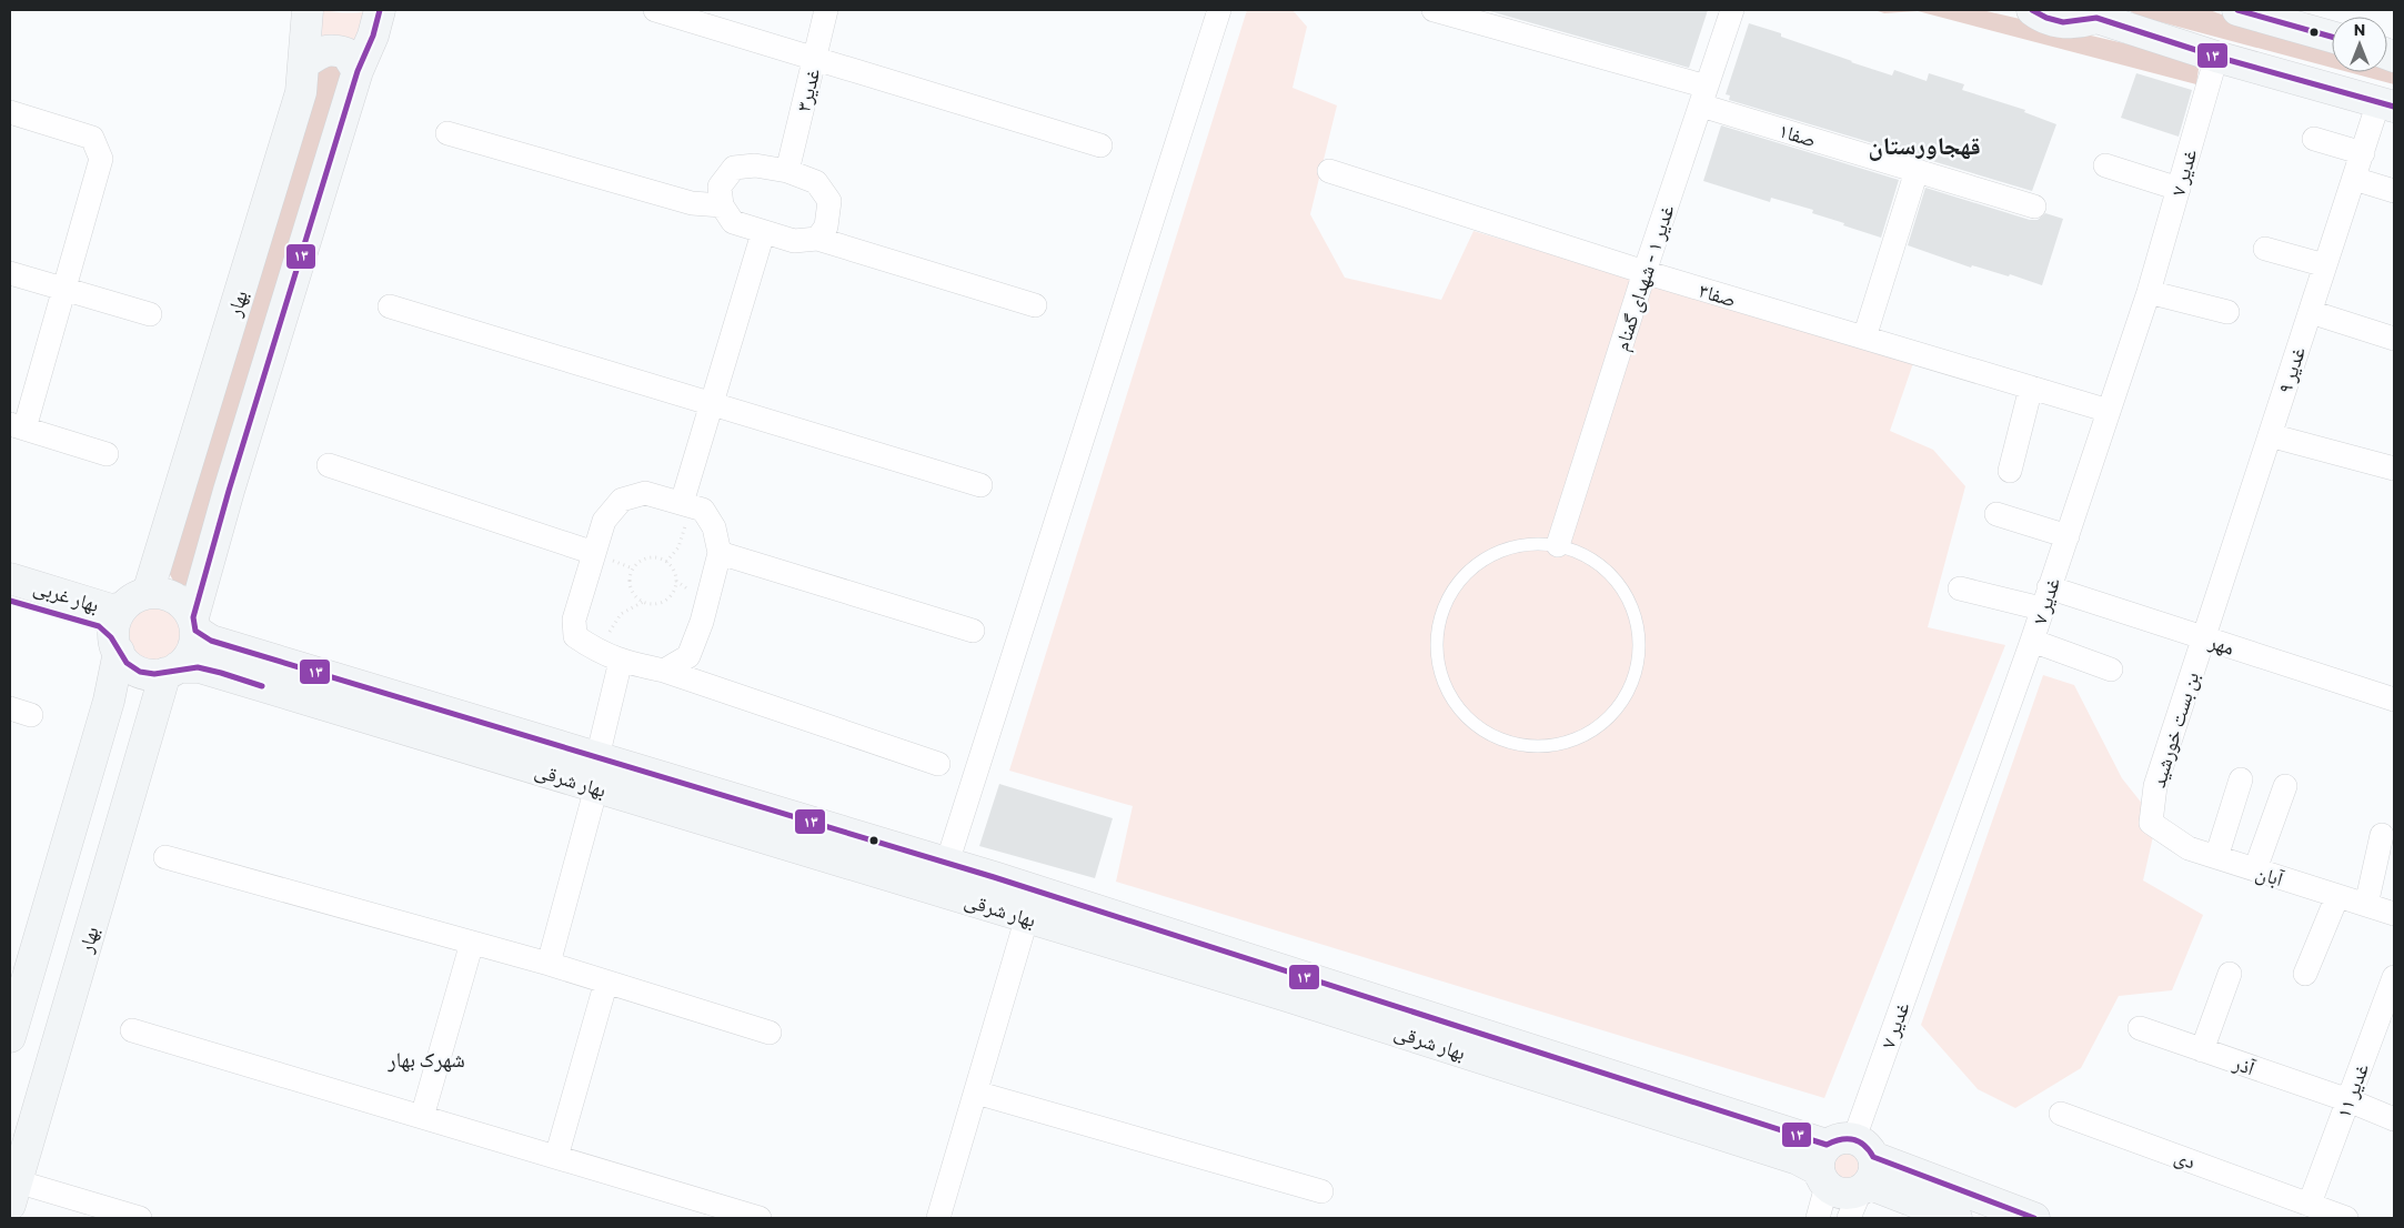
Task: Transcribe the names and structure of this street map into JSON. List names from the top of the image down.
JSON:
{
  "streets": {
    "street": [
      "غدیر۳",
      "صفا۱",
      "غدیر ۷",
      "غدیر ۱ - شهدای گمنام",
      "صفا۳",
      "بهار",
      "غدیر ۹",
      "بهار غربی",
      "مهر",
      "بن بست خورشید",
      "بهار شرقی",
      "آبان",
      "آذر",
      "غدیر ۱۱",
      "دی"
    ]
  },
  "crossings": [
    ["صفا۱", "غدیر ۱ - شهدای گمنام"],
    ["غدیر ۷", "صفا۳"],
    ["غدیر ۷", "مهر"],
    ["غدیر ۷", "بهار شرقی"],
    ["غدیر ۱ - شهدای گمنام", "صفا۳"],
    ["بهار", "بهار غربی"],
    ["بهار", "بهار شرقی"],
    ["غدیر ۹", "مهر"],
    ["غدیر ۹", "بن بست خورشید"],
    ["بهار غربی", "بهار شرقی"],
    ["مهر", "بن بست خورشید"],
    ["بن بست خورشید", "آبان"],
    ["آذر", "غدیر ۱۱"],
    ["غدیر ۱۱", "دی"]
  ],
  "districts": ["قهجاورستان", "شهرک بهار"],
  "lines": ["transit line ۱۳"],
  "north": "top"
}
